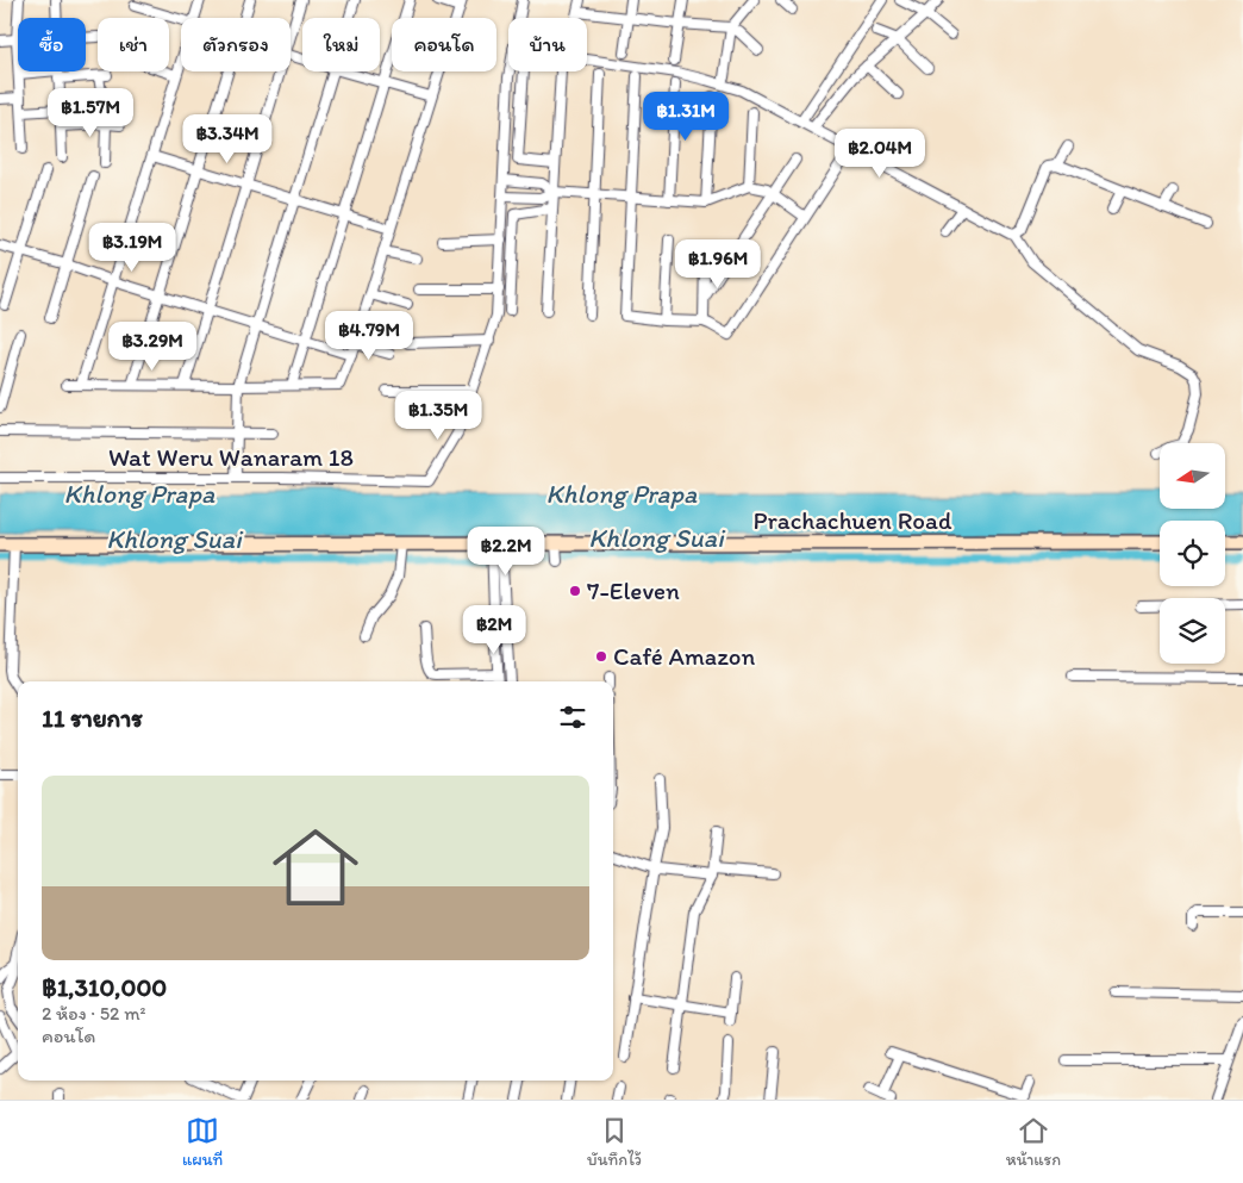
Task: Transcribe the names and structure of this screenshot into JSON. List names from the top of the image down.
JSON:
{
  "streets": {
    "street": ["Wat Weru Wanaram 18", "Prachachuen Road"]
  },
  "water": ["Khlong Prapa", "Khlong Suai"],
  "places": ["7-Eleven", "Café Amazon"],
  "north": "left",
  "page": {
    "chip": [
      "ซื้อ",
      "เช่า",
      "ตัวกรอง",
      "ใหม่",
      "คอนโด",
      "บ้าน"
    ],
    "price": [
      "฿1.57M",
      "฿1.31M",
      "฿3.34M",
      "฿2.04M",
      "฿3.19M",
      "฿1.96M",
      "฿4.79M",
      "฿3.29M",
      "฿1.35M",
      "฿2.2M",
      "฿2M"
    ],
    "heading": "11 รายการ",
    "list": [
      {
        "name": "฿1,310,000",
        "note": "2 ห้อง · 52 m² · คอนโด"
      }
    ],
    "tabs": ["แผนที่", "บันทึกไว้", "หน้าแรก"]
  }
}
